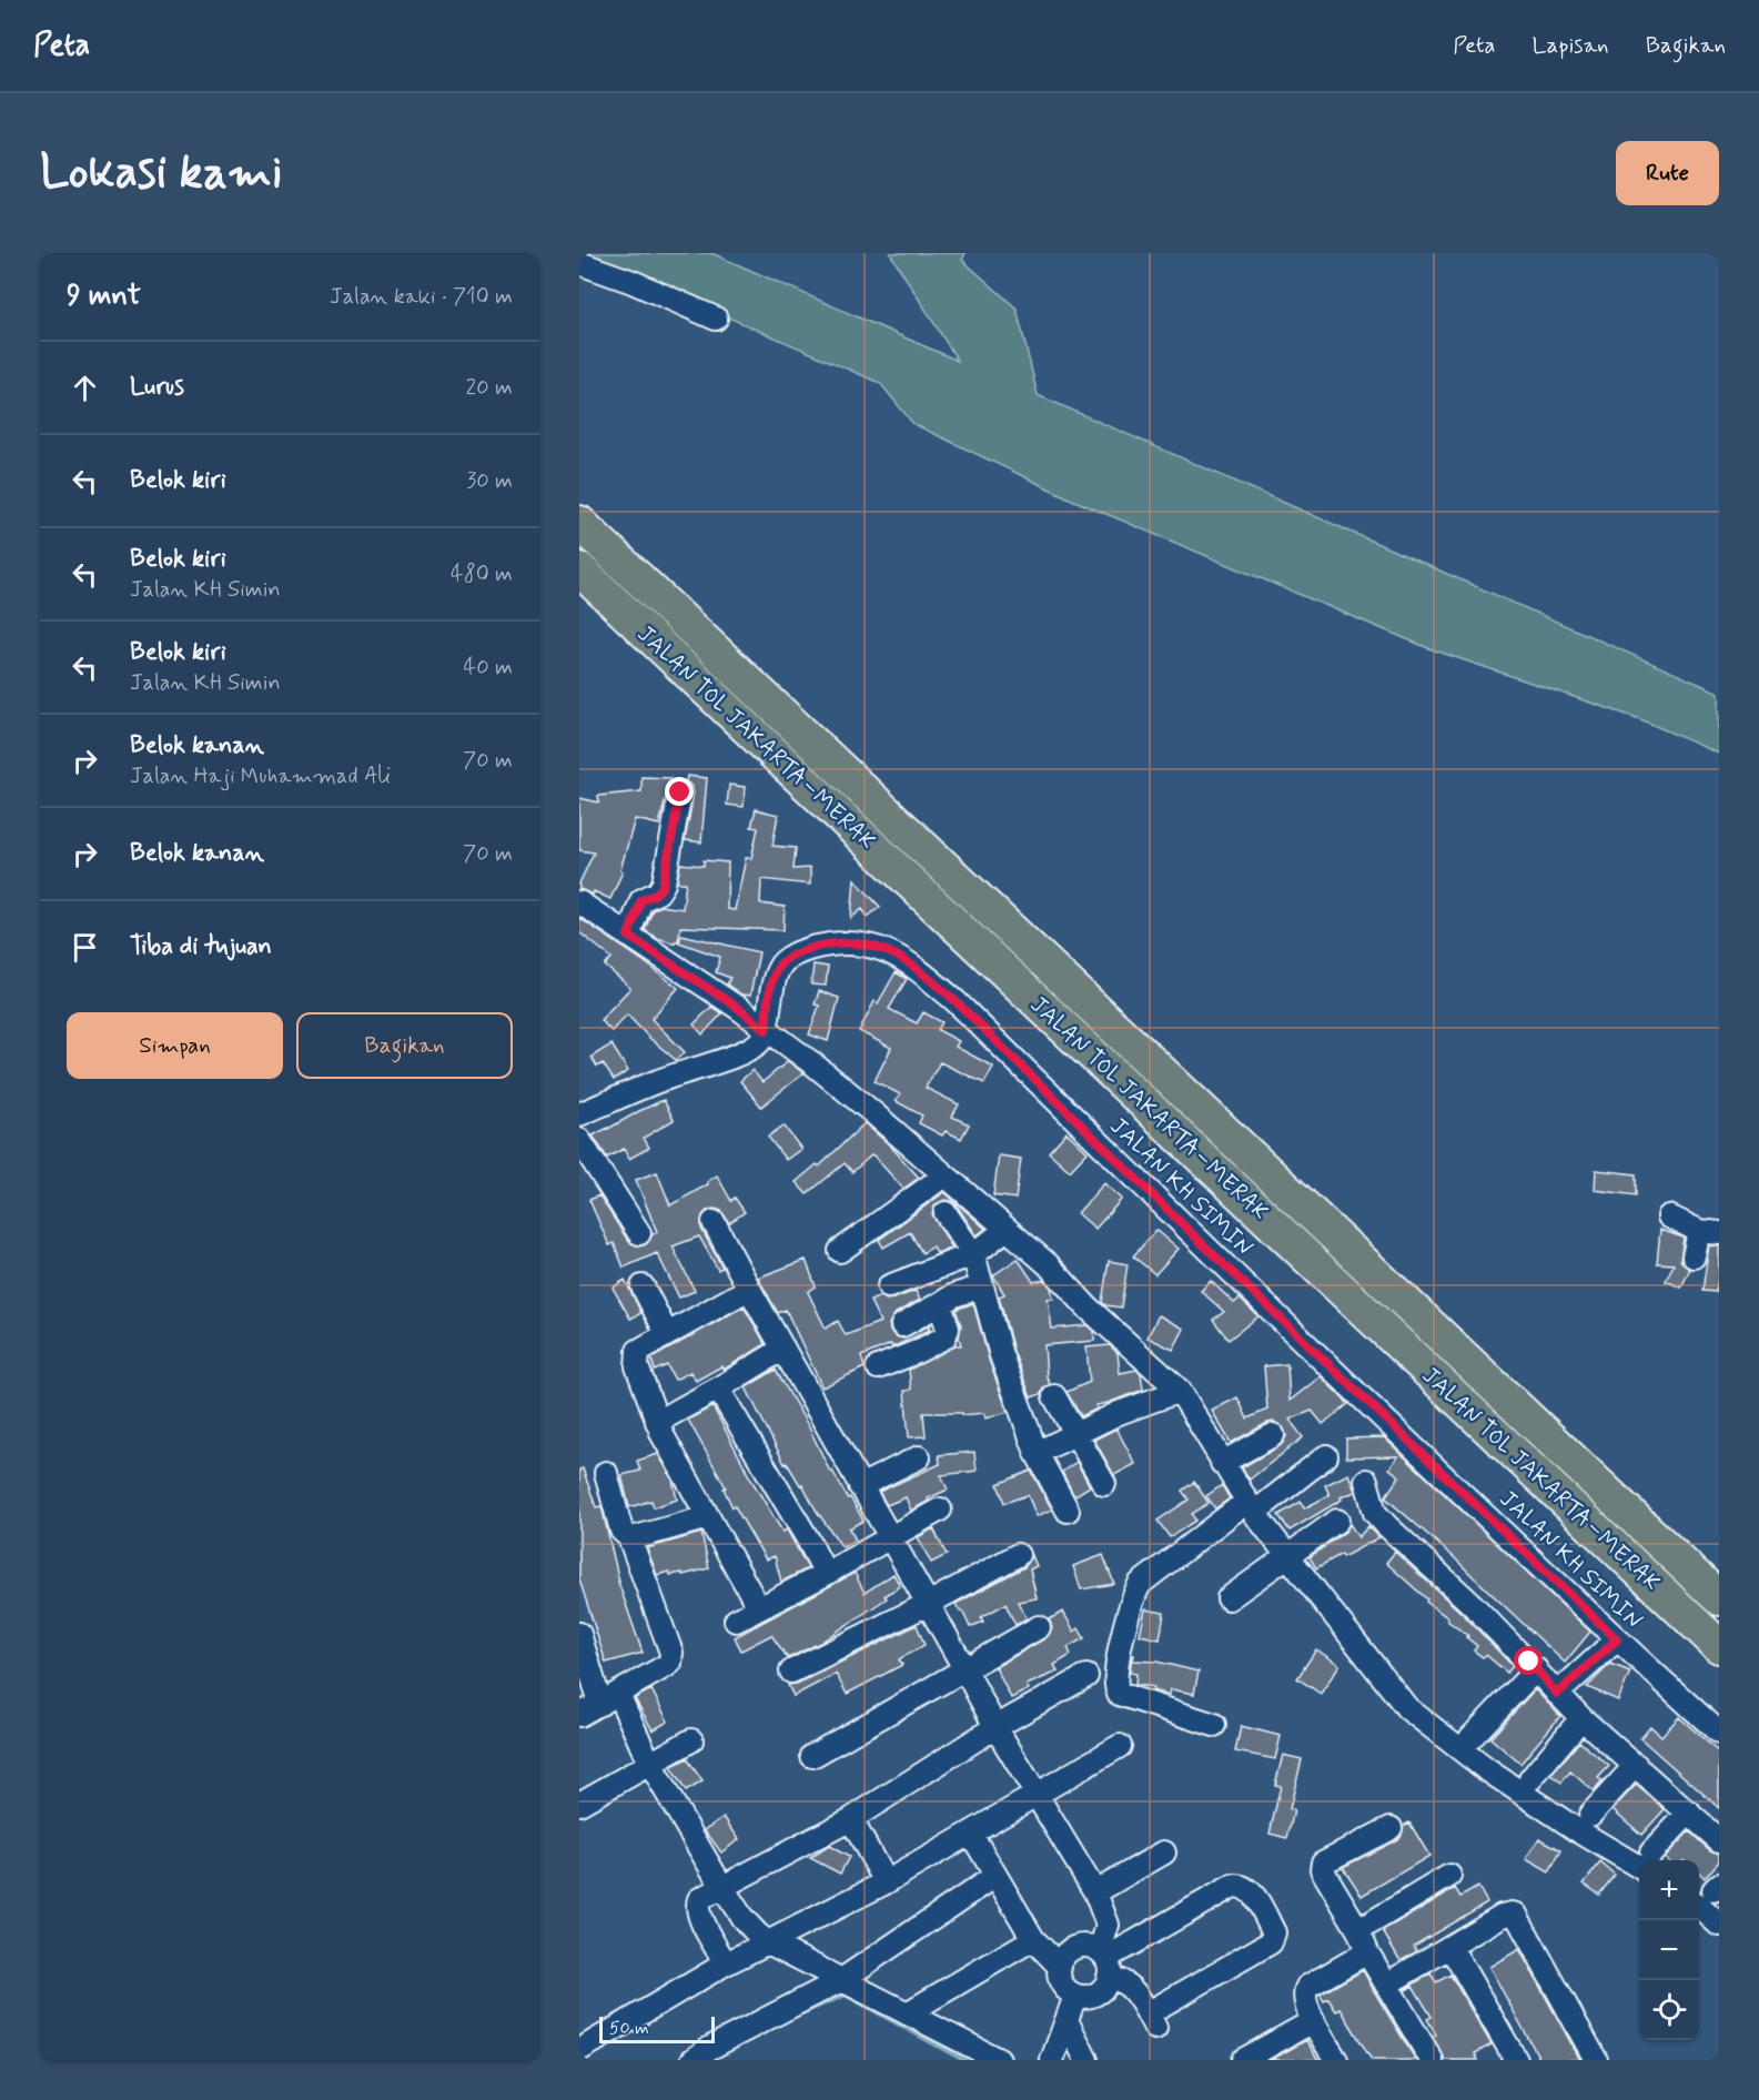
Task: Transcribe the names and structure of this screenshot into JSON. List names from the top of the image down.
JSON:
{
  "streets": {
    "highway": ["JALAN TOL JAKARTA–MERAK"],
    "street": ["JALAN KH SIMIN"]
  },
  "scale_bar": "50 m",
  "page": {
    "header": "Peta",
    "nav": ["Peta", "Lapisan", "Bagikan"],
    "buttons": [
      "Rute",
      ["Simpan", "Bagikan"]
    ],
    "title": "Lokasi kami",
    "heading": ["9 mnt", "Jalan kaki · 710 m"],
    "list": [
      ["Lurus", "20 m"],
      ["Belok kiri", "30 m"],
      ["Belok kiri", "Jalan KH Simin", "480 m"],
      ["Belok kiri", "Jalan KH Simin", "40 m"],
      ["Belok kanan", "Jalan Haji Muhammad Ali", "70 m"],
      ["Belok kanan", "70 m"],
      "Tiba di tujuan"
    ],
    "map_buttons": ["+", "−"],
    "scale": "50 m"
  }
}
